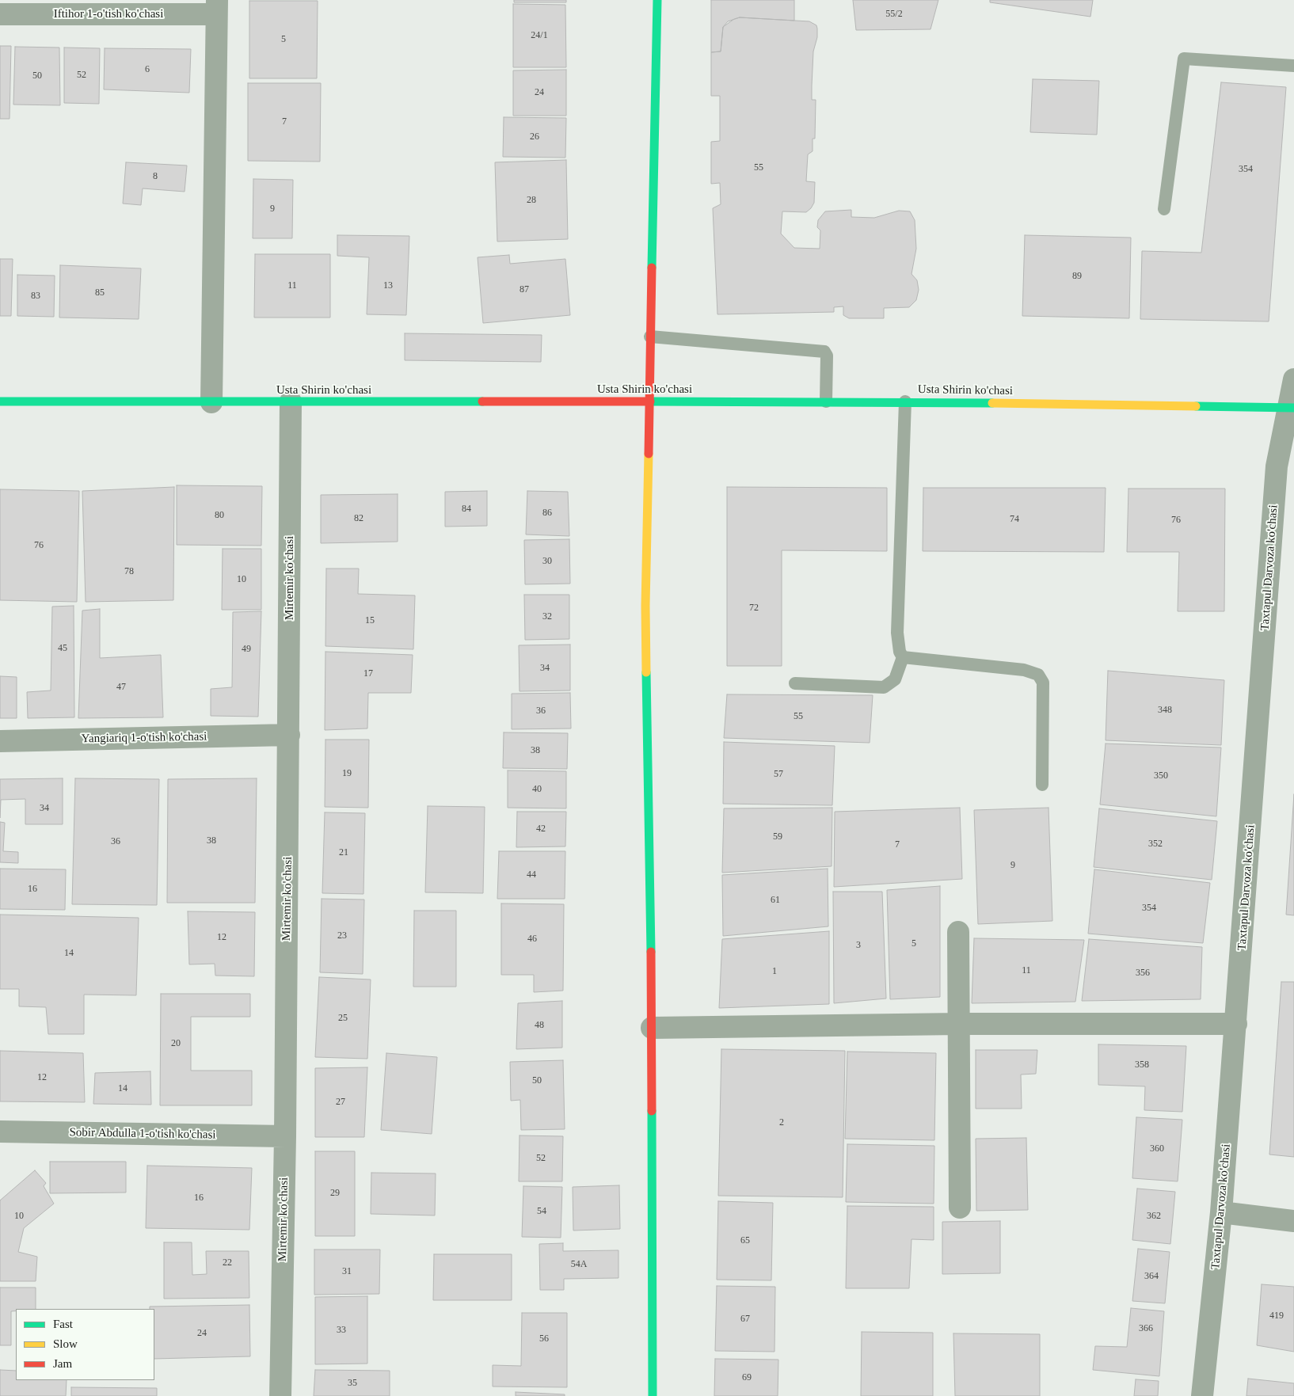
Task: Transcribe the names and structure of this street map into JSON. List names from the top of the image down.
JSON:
{
  "streets": {
    "street": [
      "Iftihor 1-o'tish ko'chasi",
      "Usta Shirin ko'chasi",
      "Taxtapul Darvoza ko'chasi",
      "Mirtemir ko'chasi",
      "Yangiariq 1-o'tish ko'chasi",
      "Sobir Abdulla 1-o'tish ko'chasi"
    ]
  },
  "crossings": [
    ["Usta Shirin ko'chasi", "Taxtapul Darvoza ko'chasi"],
    ["Usta Shirin ko'chasi", "Mirtemir ko'chasi"],
    ["Mirtemir ko'chasi", "Yangiariq 1-o'tish ko'chasi"],
    ["Mirtemir ko'chasi", "Sobir Abdulla 1-o'tish ko'chasi"]
  ],
  "house_numbers": [
    "55/2",
    "24/1",
    "5",
    "6",
    "52",
    "50",
    "24",
    "7",
    "26",
    "55",
    "354",
    "8",
    "28",
    "9",
    "89",
    "11",
    "13",
    "87",
    "85",
    "83",
    "84",
    "86",
    "80",
    "82",
    "74",
    "76",
    "76",
    "30",
    "78",
    "10",
    "72",
    "32",
    "15",
    "45",
    "49",
    "34",
    "17",
    "47",
    "348",
    "36",
    "55",
    "38",
    "19",
    "57",
    "350",
    "40",
    "34",
    "42",
    "59",
    "38",
    "36",
    "352",
    "7",
    "21",
    "9",
    "44",
    "16",
    "61",
    "354",
    "23",
    "12",
    "46",
    "5",
    "3",
    "14",
    "11",
    "1",
    "356",
    "25",
    "48",
    "20",
    "358",
    "12",
    "50",
    "14",
    "27",
    "2",
    "360",
    "52",
    "29",
    "16",
    "54",
    "10",
    "362",
    "65",
    "22",
    "54A",
    "31",
    "364",
    "419",
    "67",
    "366",
    "33",
    "24",
    "56",
    "69",
    "35"
  ],
  "legend": ["Fast", "Slow", "Jam"]
}
